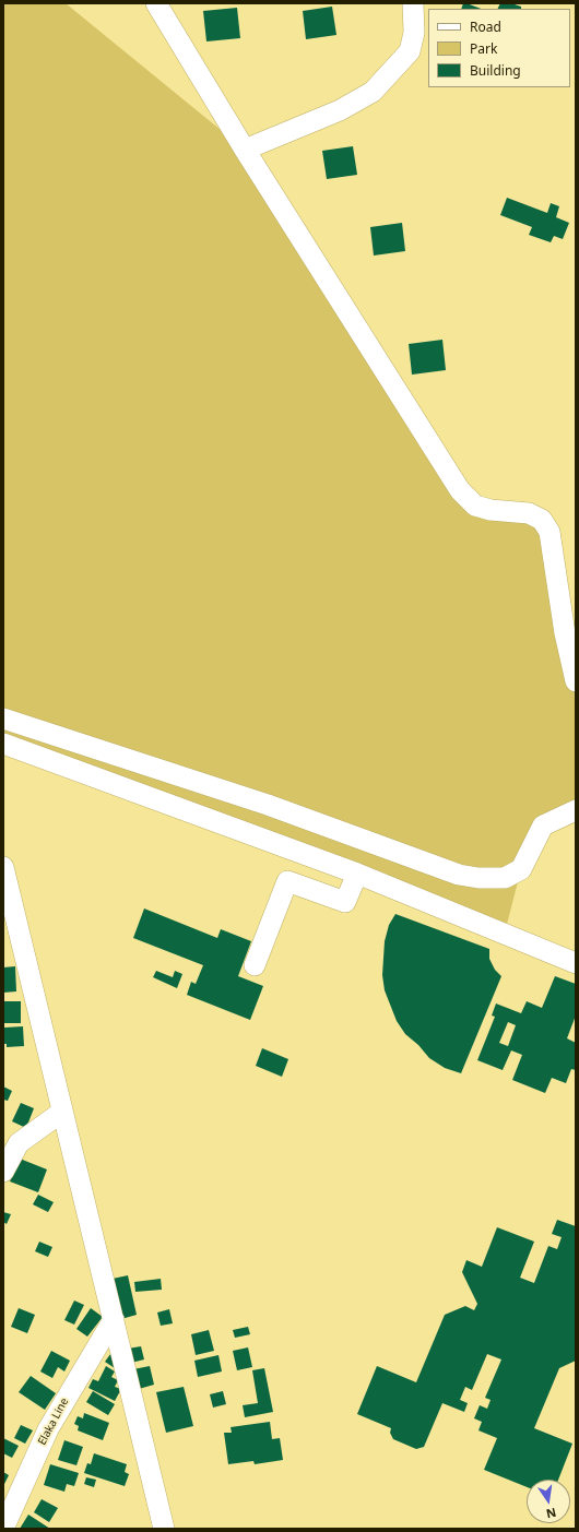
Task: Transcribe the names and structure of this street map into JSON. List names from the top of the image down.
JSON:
{
  "streets": {
    "street": ["Elaka Line"]
  },
  "legend": ["Road", "Park", "Building"],
  "north": "bottom"
}
